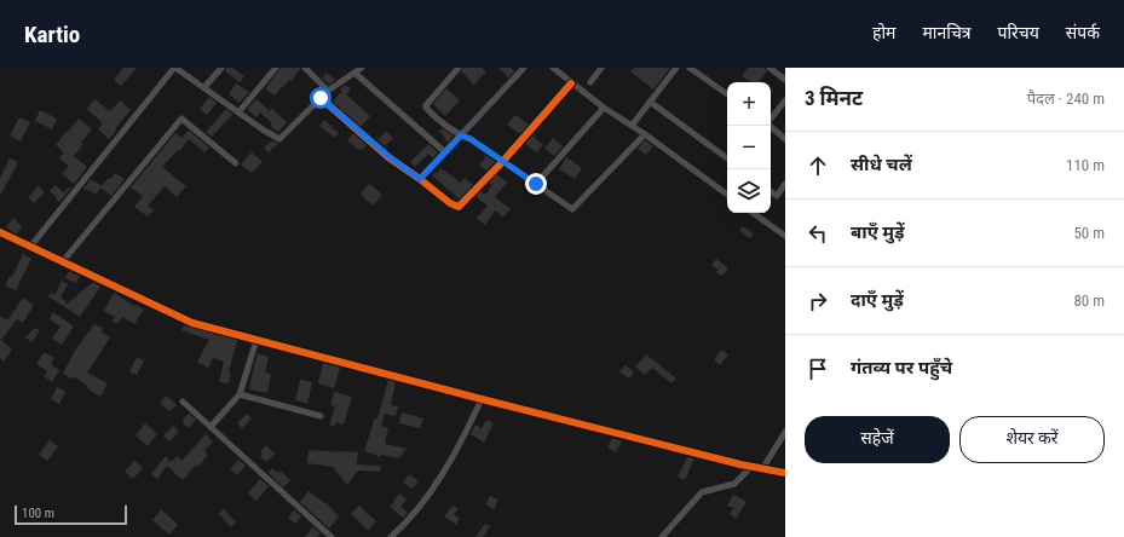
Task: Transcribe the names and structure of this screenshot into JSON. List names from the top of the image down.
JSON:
{
  "scale_bar": "100 m",
  "page": {
    "header": "Kartio",
    "nav": [
      "होम",
      "मानचित्र",
      "परिचय",
      "संपर्क"
    ],
    "heading": ["3 मिनट", "पैदल · 240 m"],
    "map_buttons": ["+", "−"],
    "list": [
      ["सीधे चलें", "110 m"],
      ["बाएँ मुड़ें", "50 m"],
      ["दाएँ मुड़ें", "80 m"],
      "गंतव्य पर पहुँचे"
    ],
    "buttons": ["सहेजें", "शेयर करें"],
    "scale": "100 m"
  }
}
